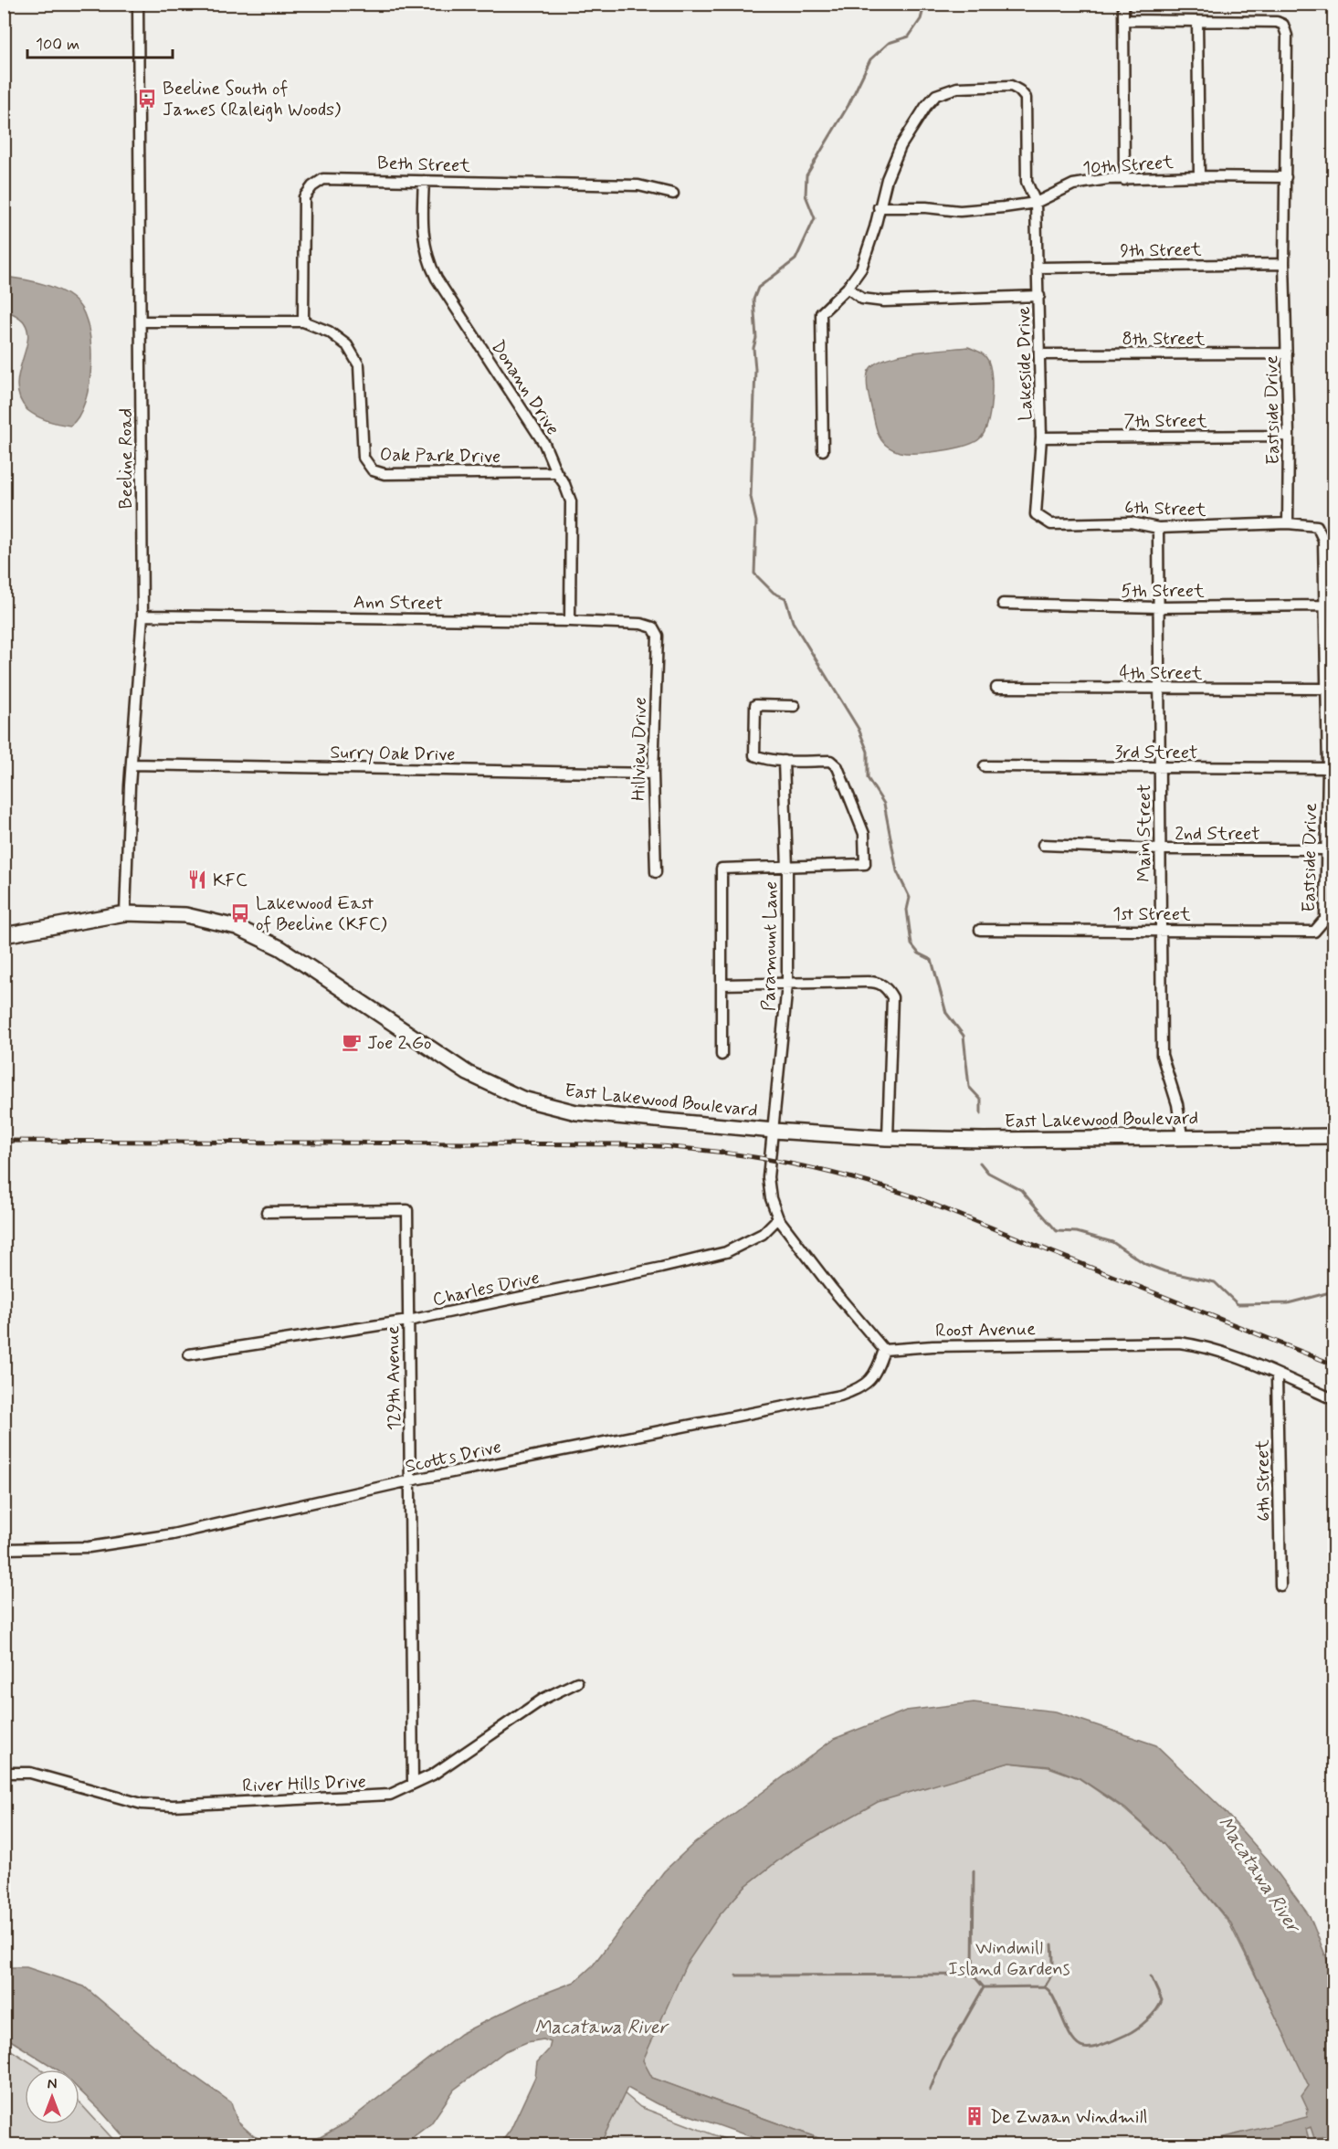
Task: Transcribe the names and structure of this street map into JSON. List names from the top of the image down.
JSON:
{
  "streets": {
    "main road": ["East Lakewood Boulevard"],
    "street": [
      "Beth Street",
      "10th Street",
      "9th Street",
      "8th Street",
      "Lakeside Drive",
      "Donann Drive",
      "Eastside Drive",
      "7th Street",
      "Oak Park Drive",
      "Beeline Road",
      "6th Street",
      "5th Street",
      "Ann Street",
      "4th Street",
      "Hillview Drive",
      "3rd Street",
      "Surry Oak Drive",
      "Main Street",
      "2nd Street",
      "1st Street",
      "Paramount Lane",
      "Charles Drive",
      "Roost Avenue",
      "129th Avenue",
      "Scotts Drive",
      "River Hills Drive"
    ]
  },
  "crossings": [
    ["Beth Street", "Donann Drive"],
    ["Beth Street", "Oak Park Drive"],
    ["10th Street", "Lakeside Drive"],
    ["10th Street", "Eastside Drive"],
    ["9th Street", "Lakeside Drive"],
    ["9th Street", "Eastside Drive"],
    ["8th Street", "Lakeside Drive"],
    ["8th Street", "Eastside Drive"],
    ["Lakeside Drive", "7th Street"],
    ["Lakeside Drive", "6th Street"],
    ["Donann Drive", "Oak Park Drive"],
    ["Donann Drive", "Ann Street"],
    ["Eastside Drive", "7th Street"],
    ["Eastside Drive", "6th Street"],
    ["Eastside Drive", "5th Street"],
    ["Eastside Drive", "4th Street"],
    ["Eastside Drive", "3rd Street"],
    ["Eastside Drive", "2nd Street"],
    ["Eastside Drive", "1st Street"],
    ["Oak Park Drive", "Beeline Road"],
    ["Beeline Road", "Ann Street"],
    ["Beeline Road", "Surry Oak Drive"],
    ["Beeline Road", "East Lakewood Boulevard"],
    ["6th Street", "Main Street"],
    ["6th Street", "Roost Avenue"],
    ["5th Street", "Main Street"],
    ["Ann Street", "Hillview Drive"],
    ["4th Street", "Main Street"],
    ["Hillview Drive", "Surry Oak Drive"],
    ["3rd Street", "Main Street"],
    ["Main Street", "2nd Street"],
    ["Main Street", "1st Street"],
    ["Main Street", "East Lakewood Boulevard"],
    ["Paramount Lane", "East Lakewood Boulevard"],
    ["Charles Drive", "129th Avenue"],
    ["Roost Avenue", "Scotts Drive"],
    ["129th Avenue", "Scotts Drive"],
    ["129th Avenue", "River Hills Drive"]
  ],
  "water": ["Macatawa River"],
  "parks": ["Windmill Island Gardens"],
  "places": {
    "bus stop": ["Beeline South of James (Raleigh Woods)", "Lakewood East of Beeline (KFC)"],
    "restaurant": ["KFC"],
    "cafe": ["Joe 2 Go"],
    "building": ["De Zwaan Windmill"]
  },
  "scale_bar": "100 m",
  "north": "top"
}
